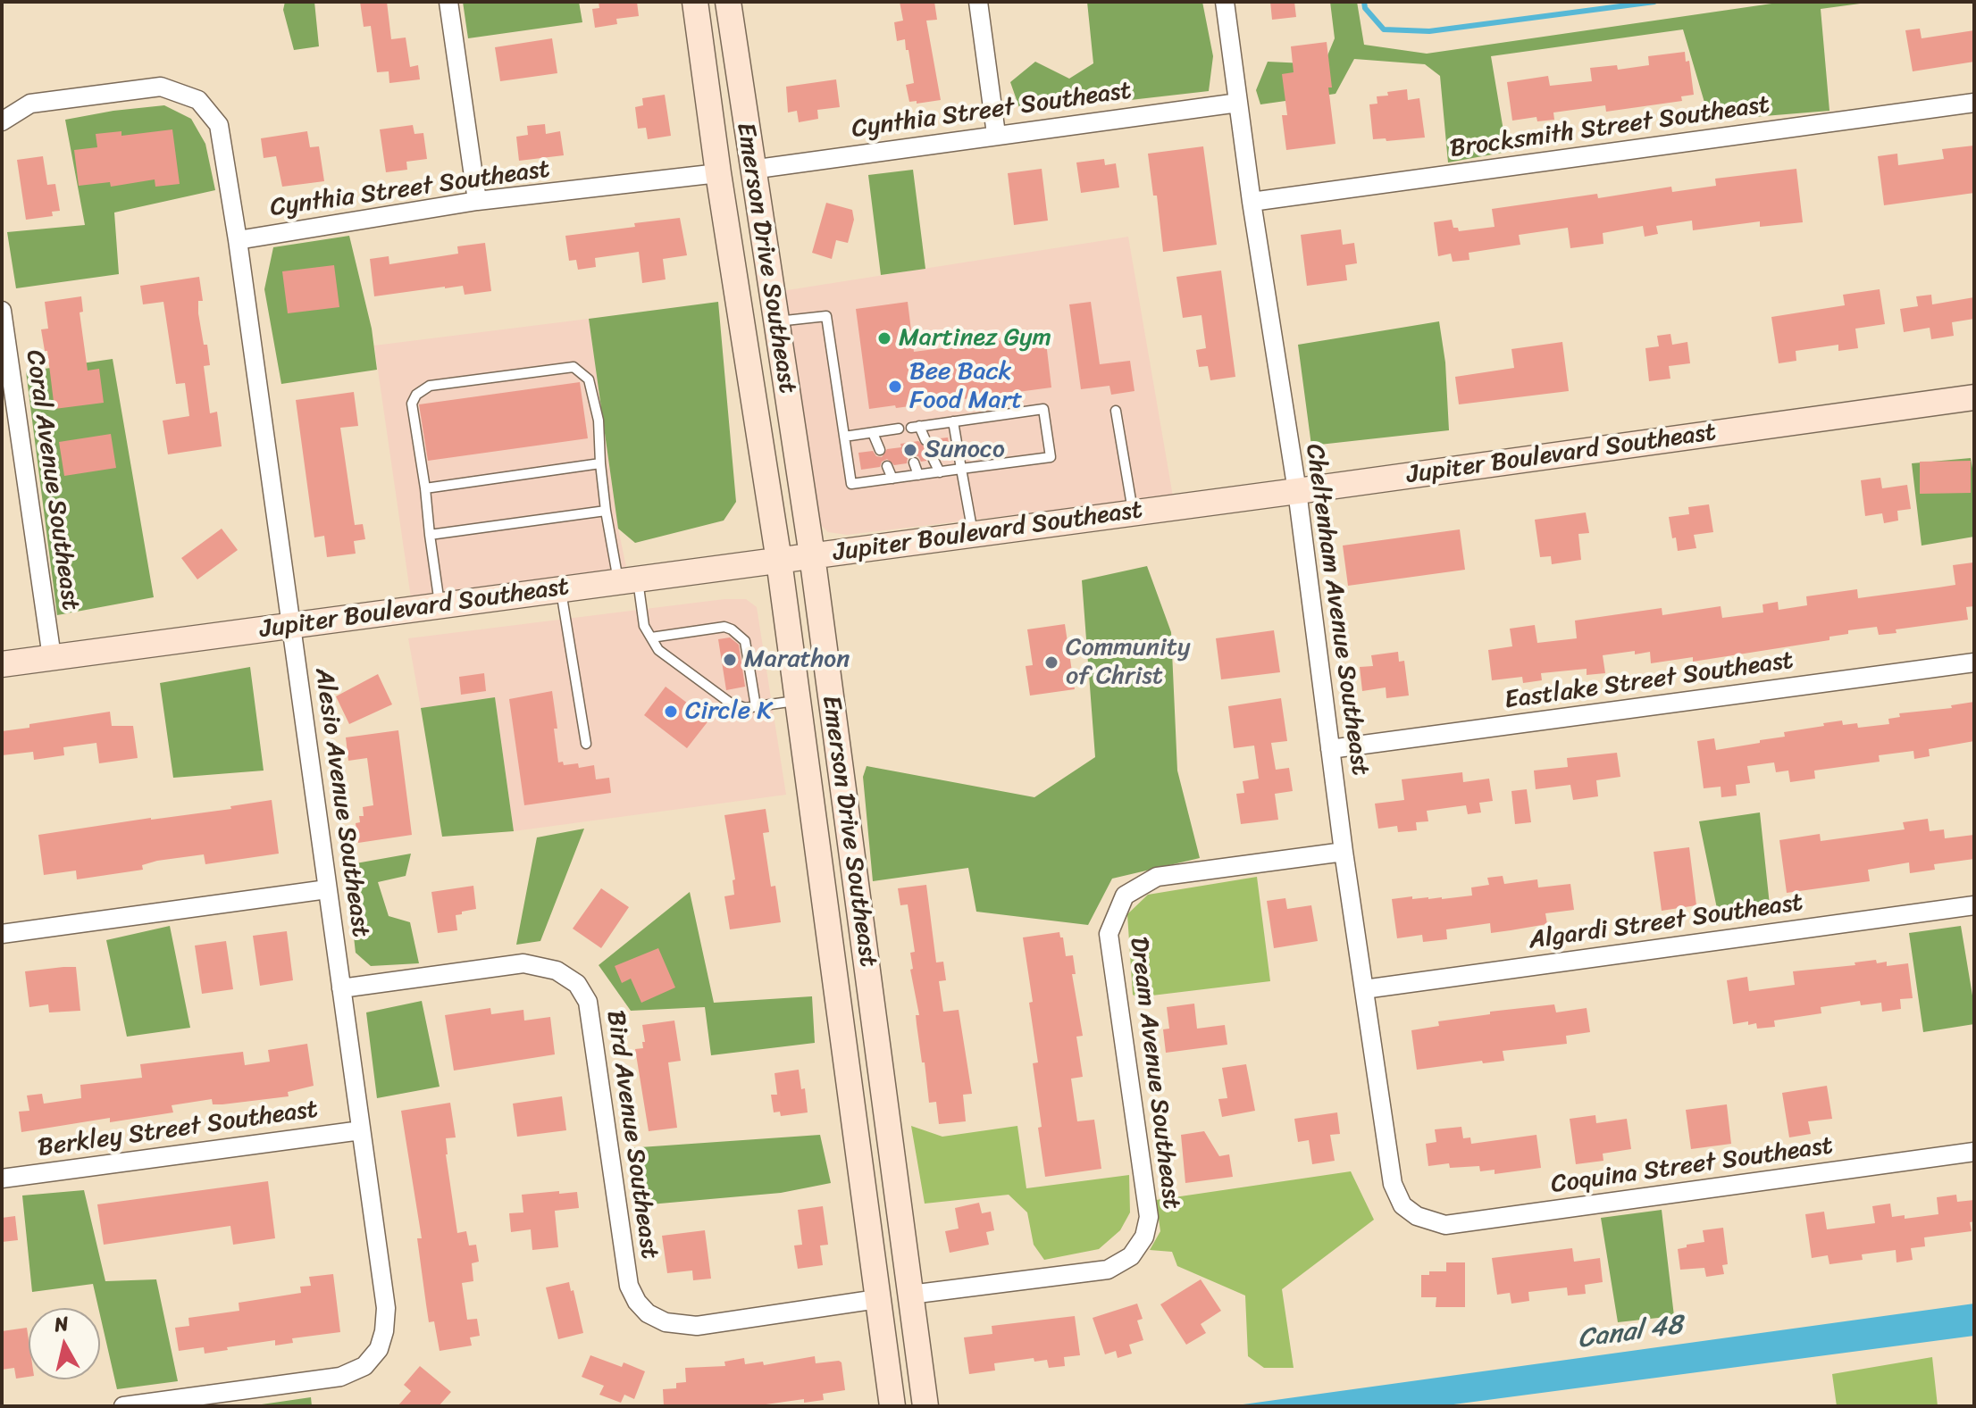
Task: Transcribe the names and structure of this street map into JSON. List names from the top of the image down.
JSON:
{
  "streets": {
    "street": [
      "Cynthia Street Southeast",
      "Brocksmith Street Southeast",
      "Emerson Drive Southeast",
      "Jupiter Boulevard Southeast",
      "Coral Avenue Southeast",
      "Cheltenham Avenue Southeast",
      "Eastlake Street Southeast",
      "Alesio Avenue Southeast",
      "Algardi Street Southeast",
      "Dream Avenue Southeast",
      "Berkley Street Southeast",
      "Bird Avenue Southeast",
      "Coquina Street Southeast"
    ]
  },
  "crossings": [
    ["Cynthia Street Southeast", "Emerson Drive Southeast"],
    ["Cynthia Street Southeast", "Cheltenham Avenue Southeast"],
    ["Cynthia Street Southeast", "Alesio Avenue Southeast"],
    ["Brocksmith Street Southeast", "Cheltenham Avenue Southeast"],
    ["Emerson Drive Southeast", "Jupiter Boulevard Southeast"],
    ["Emerson Drive Southeast", "Dream Avenue Southeast"],
    ["Emerson Drive Southeast", "Bird Avenue Southeast"],
    ["Jupiter Boulevard Southeast", "Coral Avenue Southeast"],
    ["Jupiter Boulevard Southeast", "Cheltenham Avenue Southeast"],
    ["Jupiter Boulevard Southeast", "Alesio Avenue Southeast"],
    ["Cheltenham Avenue Southeast", "Eastlake Street Southeast"],
    ["Cheltenham Avenue Southeast", "Algardi Street Southeast"],
    ["Cheltenham Avenue Southeast", "Dream Avenue Southeast"],
    ["Cheltenham Avenue Southeast", "Coquina Street Southeast"],
    ["Alesio Avenue Southeast", "Berkley Street Southeast"],
    ["Alesio Avenue Southeast", "Bird Avenue Southeast"]
  ],
  "water": ["Canal 48"],
  "places": [
    "Martinez Gym",
    "Bee Back Food Mart",
    "Sunoco",
    "Marathon",
    "Community of Christ",
    "Circle K"
  ],
  "north": "top"
}
